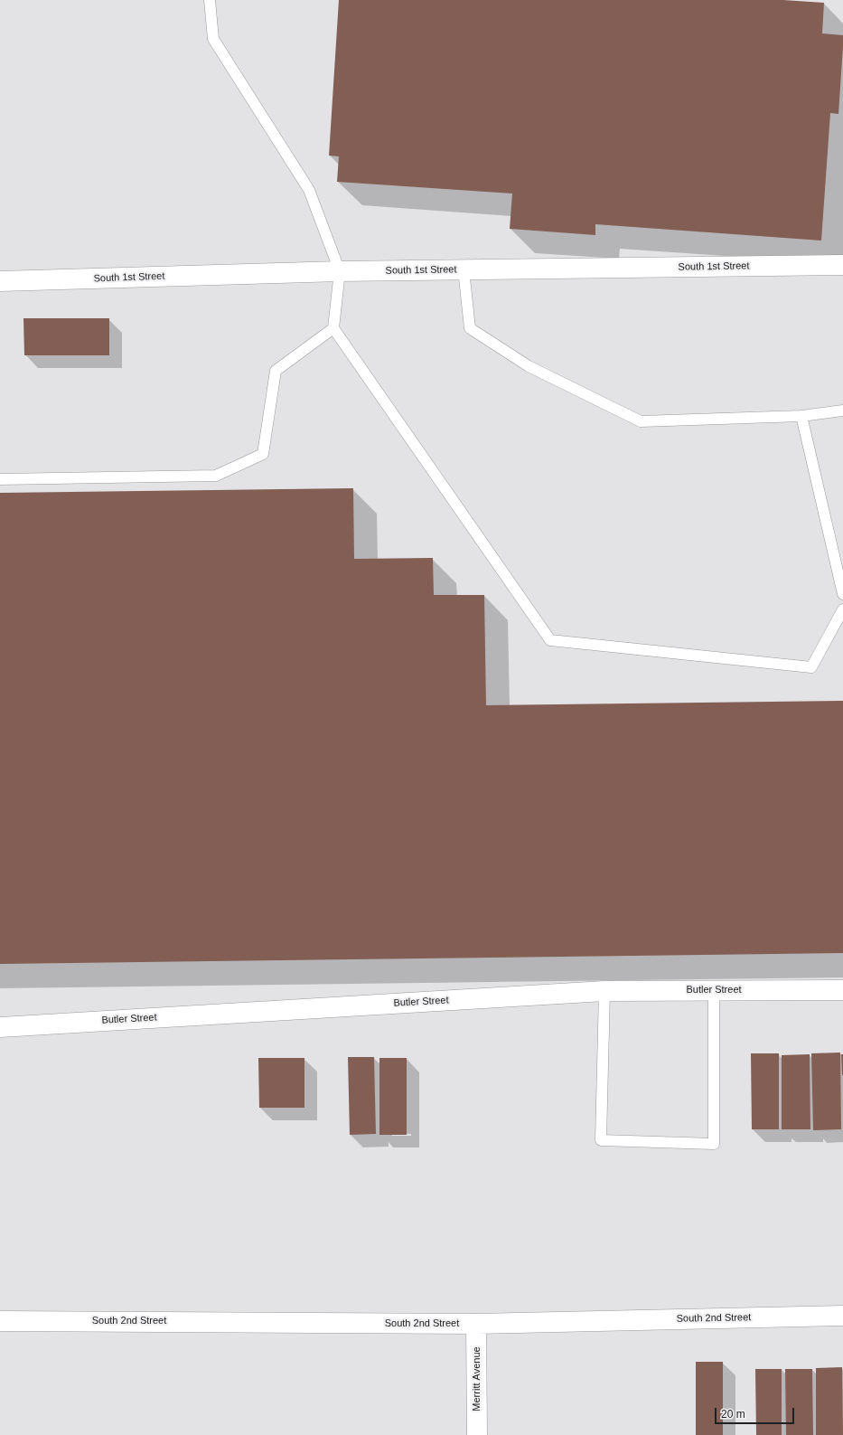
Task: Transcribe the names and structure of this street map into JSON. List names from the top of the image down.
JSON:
{
  "streets": {
    "street": [
      "South 1st Street",
      "Butler Street",
      "South 2nd Street",
      "Merritt Avenue"
    ]
  },
  "crossings": [
    ["South 2nd Street", "Merritt Avenue"]
  ],
  "scale_bar": "20 m"
}
